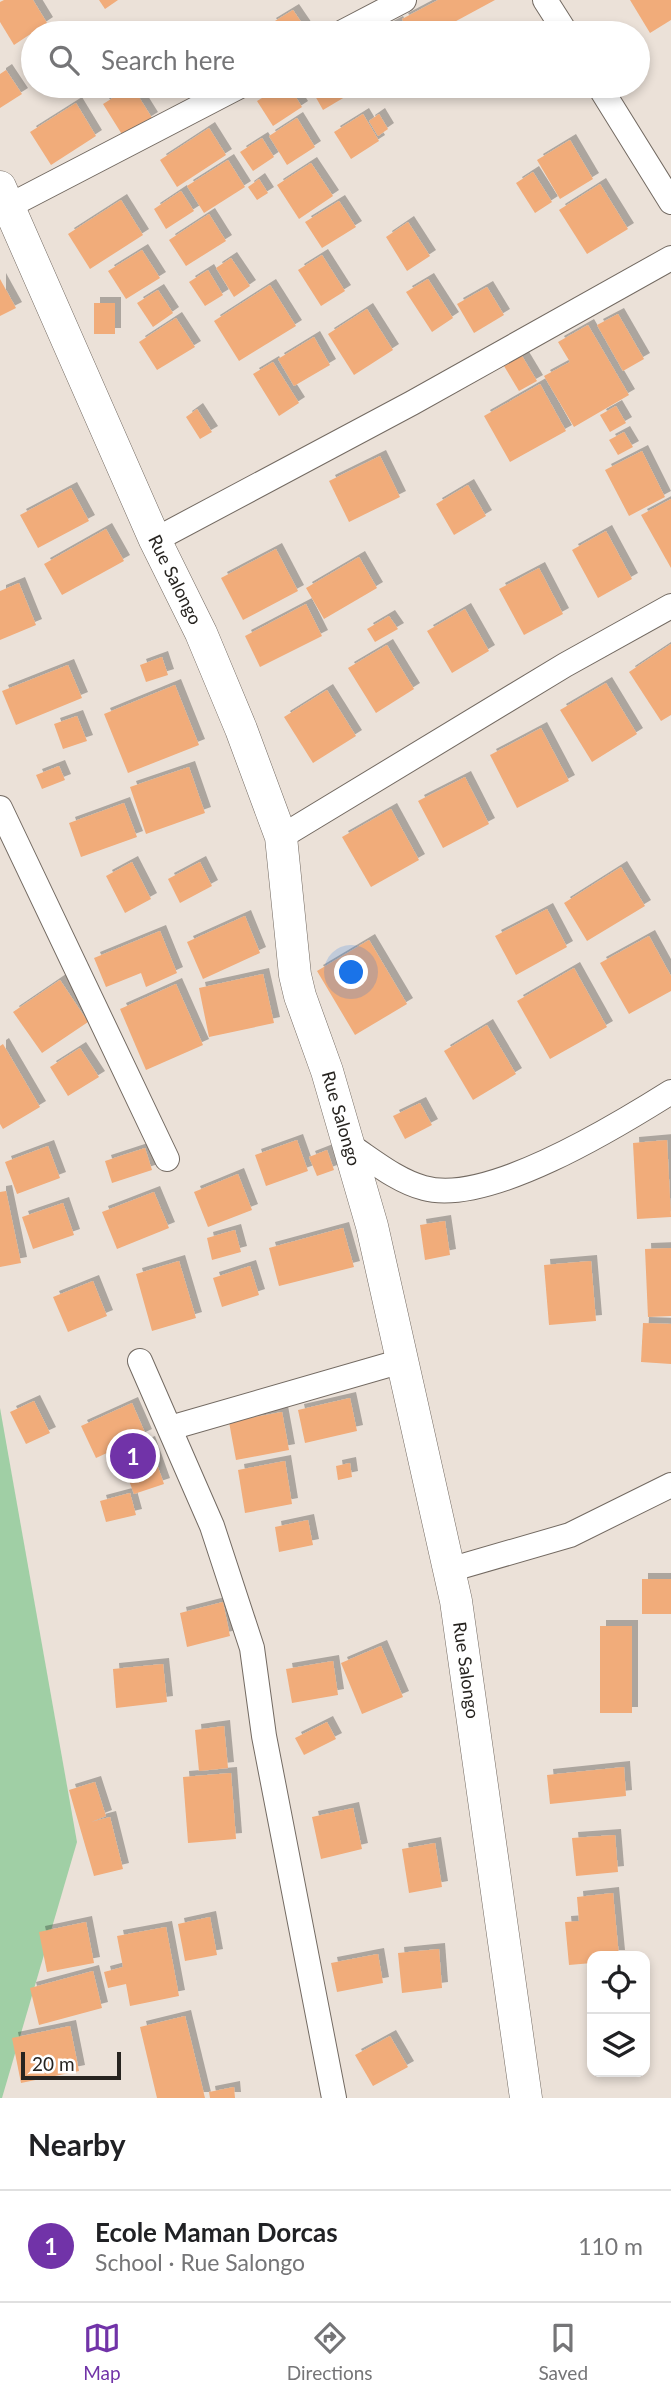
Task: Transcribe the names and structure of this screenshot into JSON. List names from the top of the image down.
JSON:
{
  "streets": {
    "street": ["Rue Salongo"]
  },
  "scale_bar": "20 m",
  "page": {
    "search": "Search here",
    "pins": "1",
    "scale": "20 m",
    "heading": "Nearby",
    "list": [
      {
        "mark": "1",
        "name": "Ecole Maman Dorcas",
        "note": "School · Rue Salongo",
        "value": "110 m"
      }
    ],
    "nav": ["Map", "Directions", "Saved"]
  }
}
